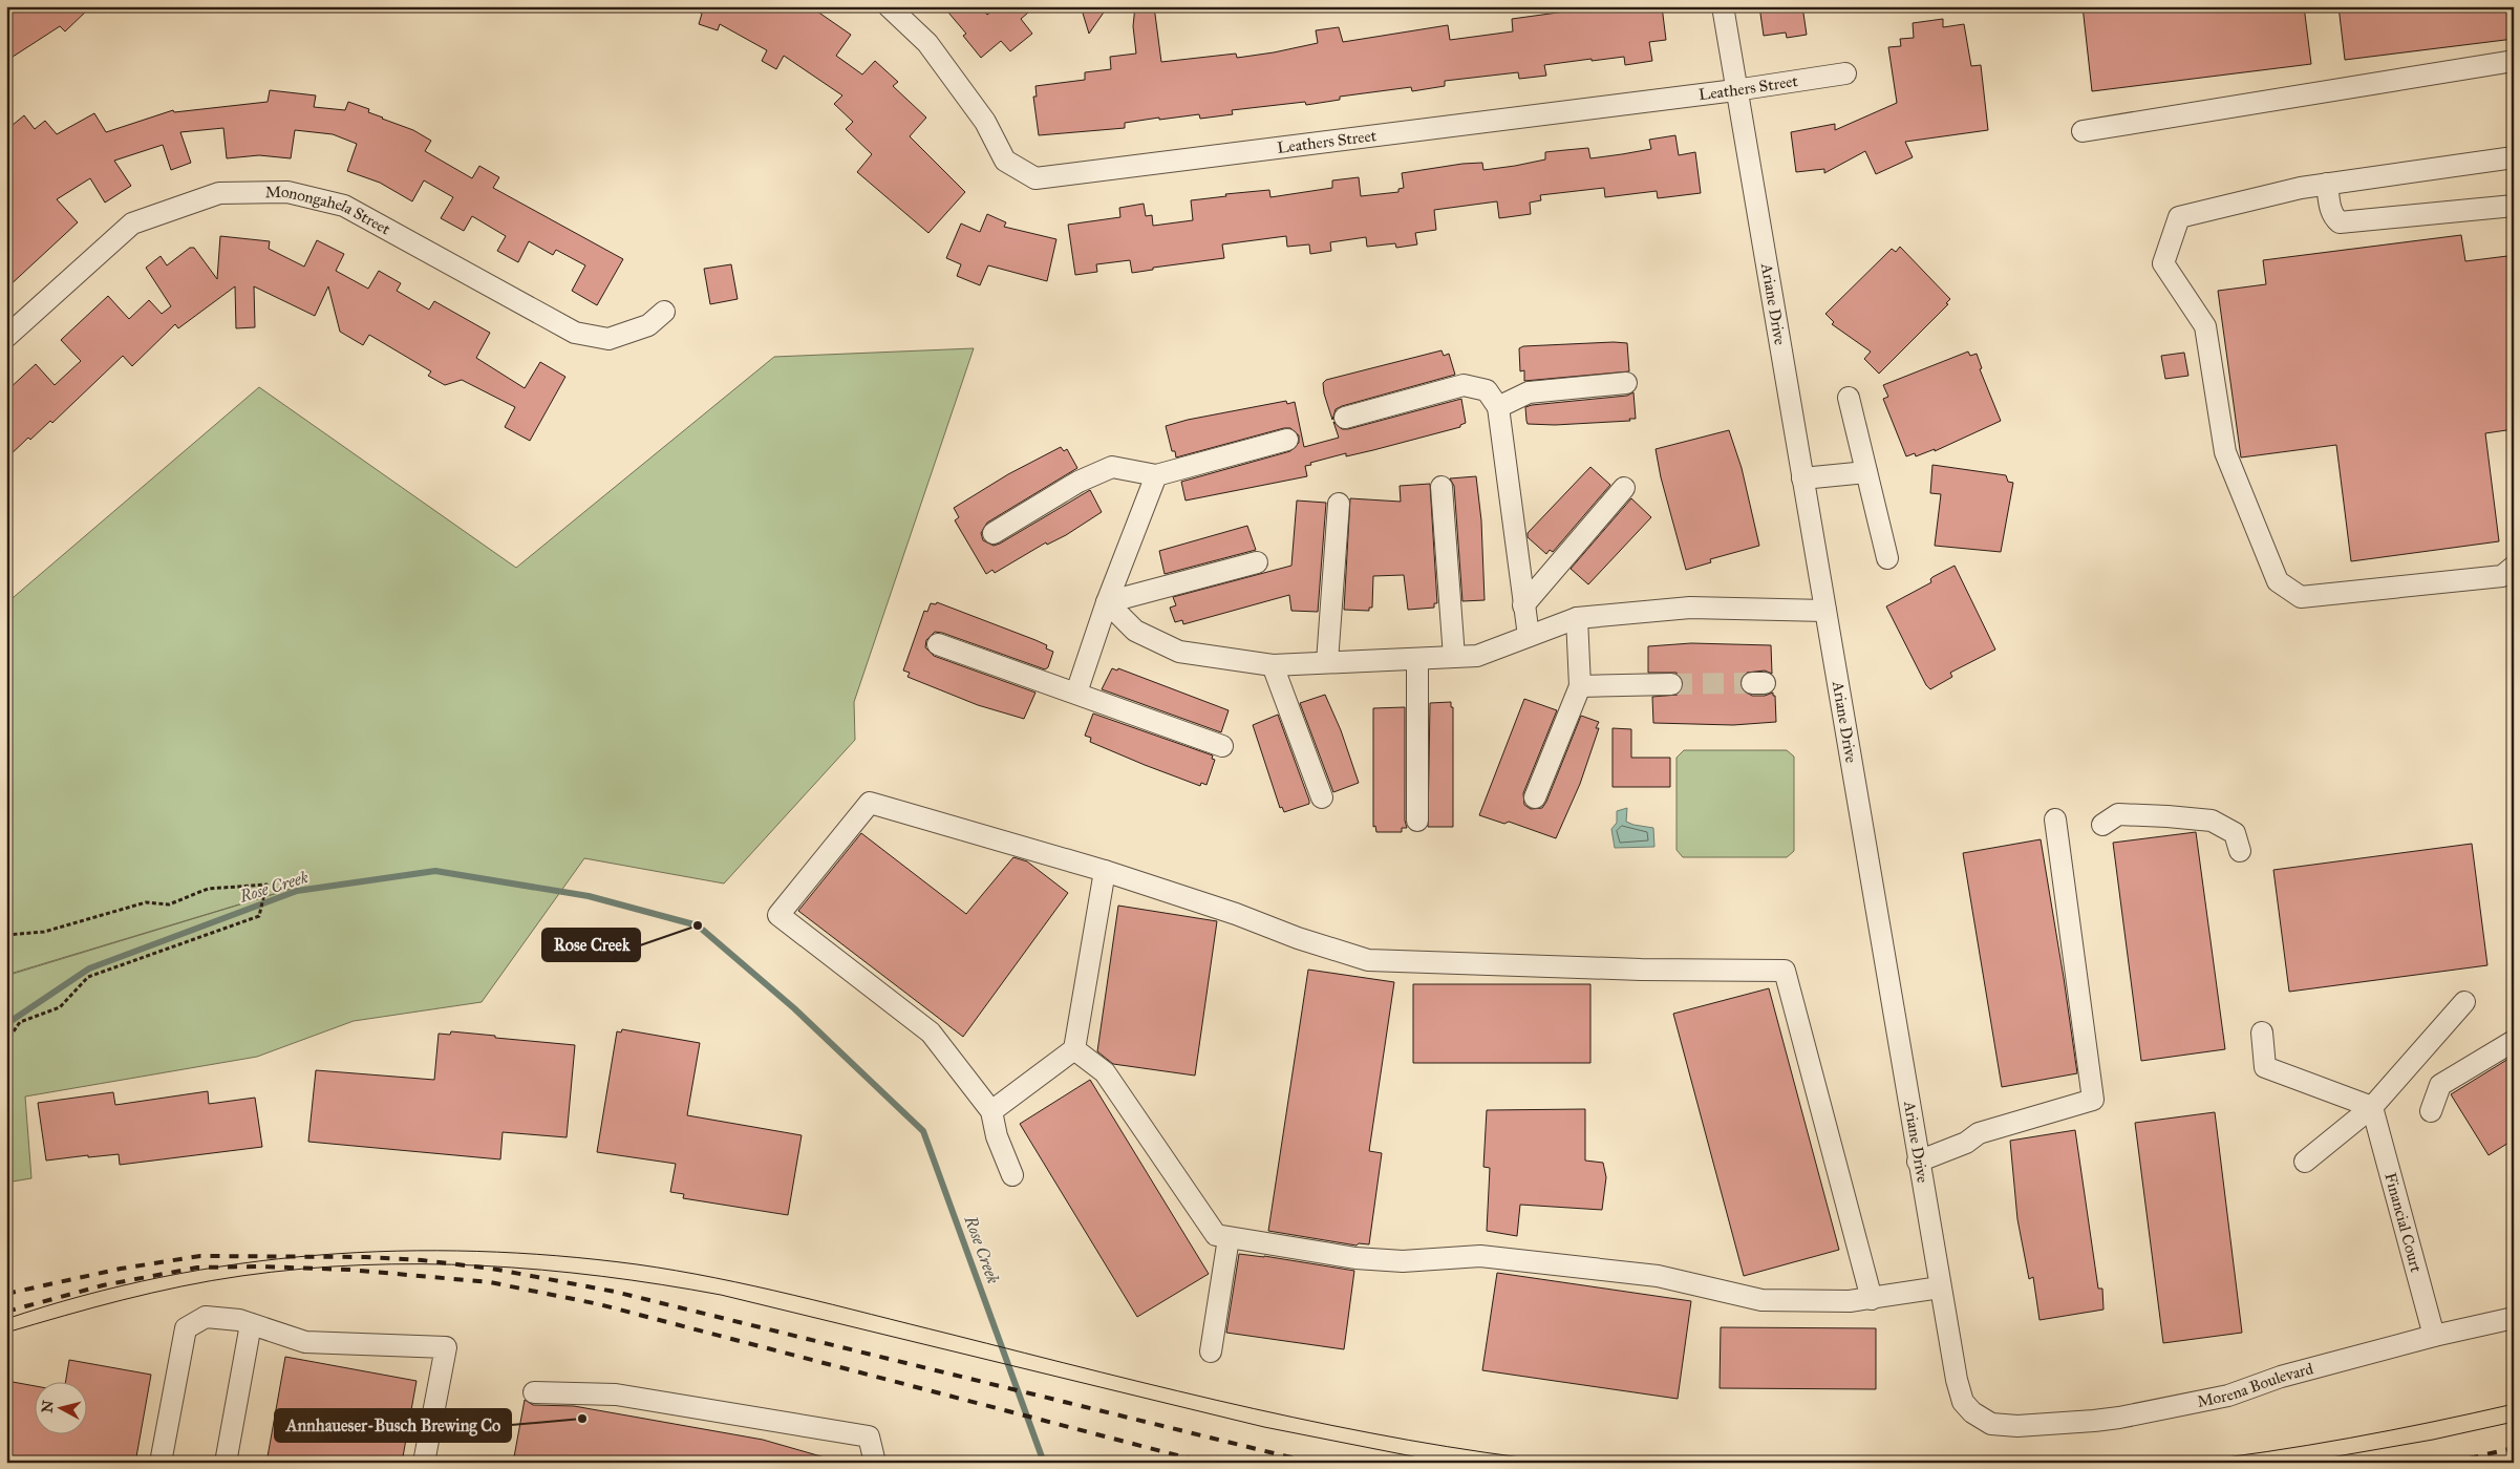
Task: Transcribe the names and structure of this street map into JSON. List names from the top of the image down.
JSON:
{
  "streets": {
    "street": [
      "Leathers Street",
      "Monongahela Street",
      "Ariane Drive",
      "Financial Court",
      "Morena Boulevard"
    ]
  },
  "crossings": [
    ["Leathers Street", "Ariane Drive"],
    ["Ariane Drive", "Morena Boulevard"],
    ["Financial Court", "Morena Boulevard"]
  ],
  "water": ["Rose Creek"],
  "places": ["Rose Creek", "Annhaueser-Busch Brewing Co"],
  "north": "left"
}
